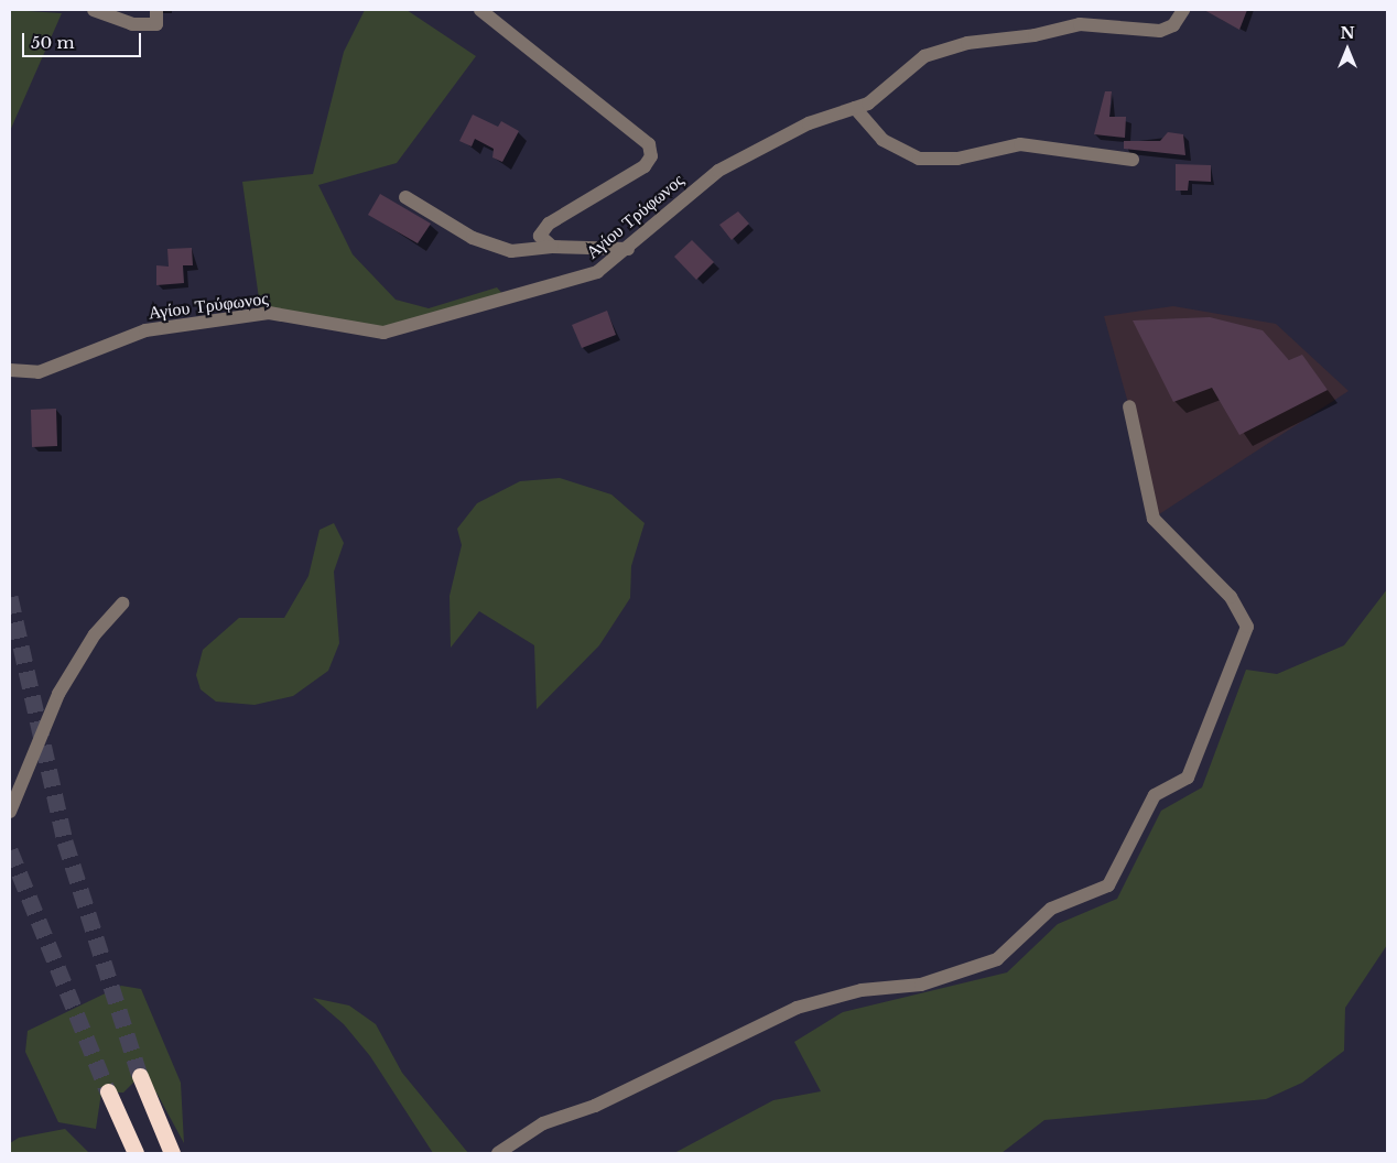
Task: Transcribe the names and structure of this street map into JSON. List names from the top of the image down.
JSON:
{
  "streets": {
    "street": ["Αγίου Τρύφωνος"]
  },
  "scale_bar": "50 m",
  "north": "top"
}
